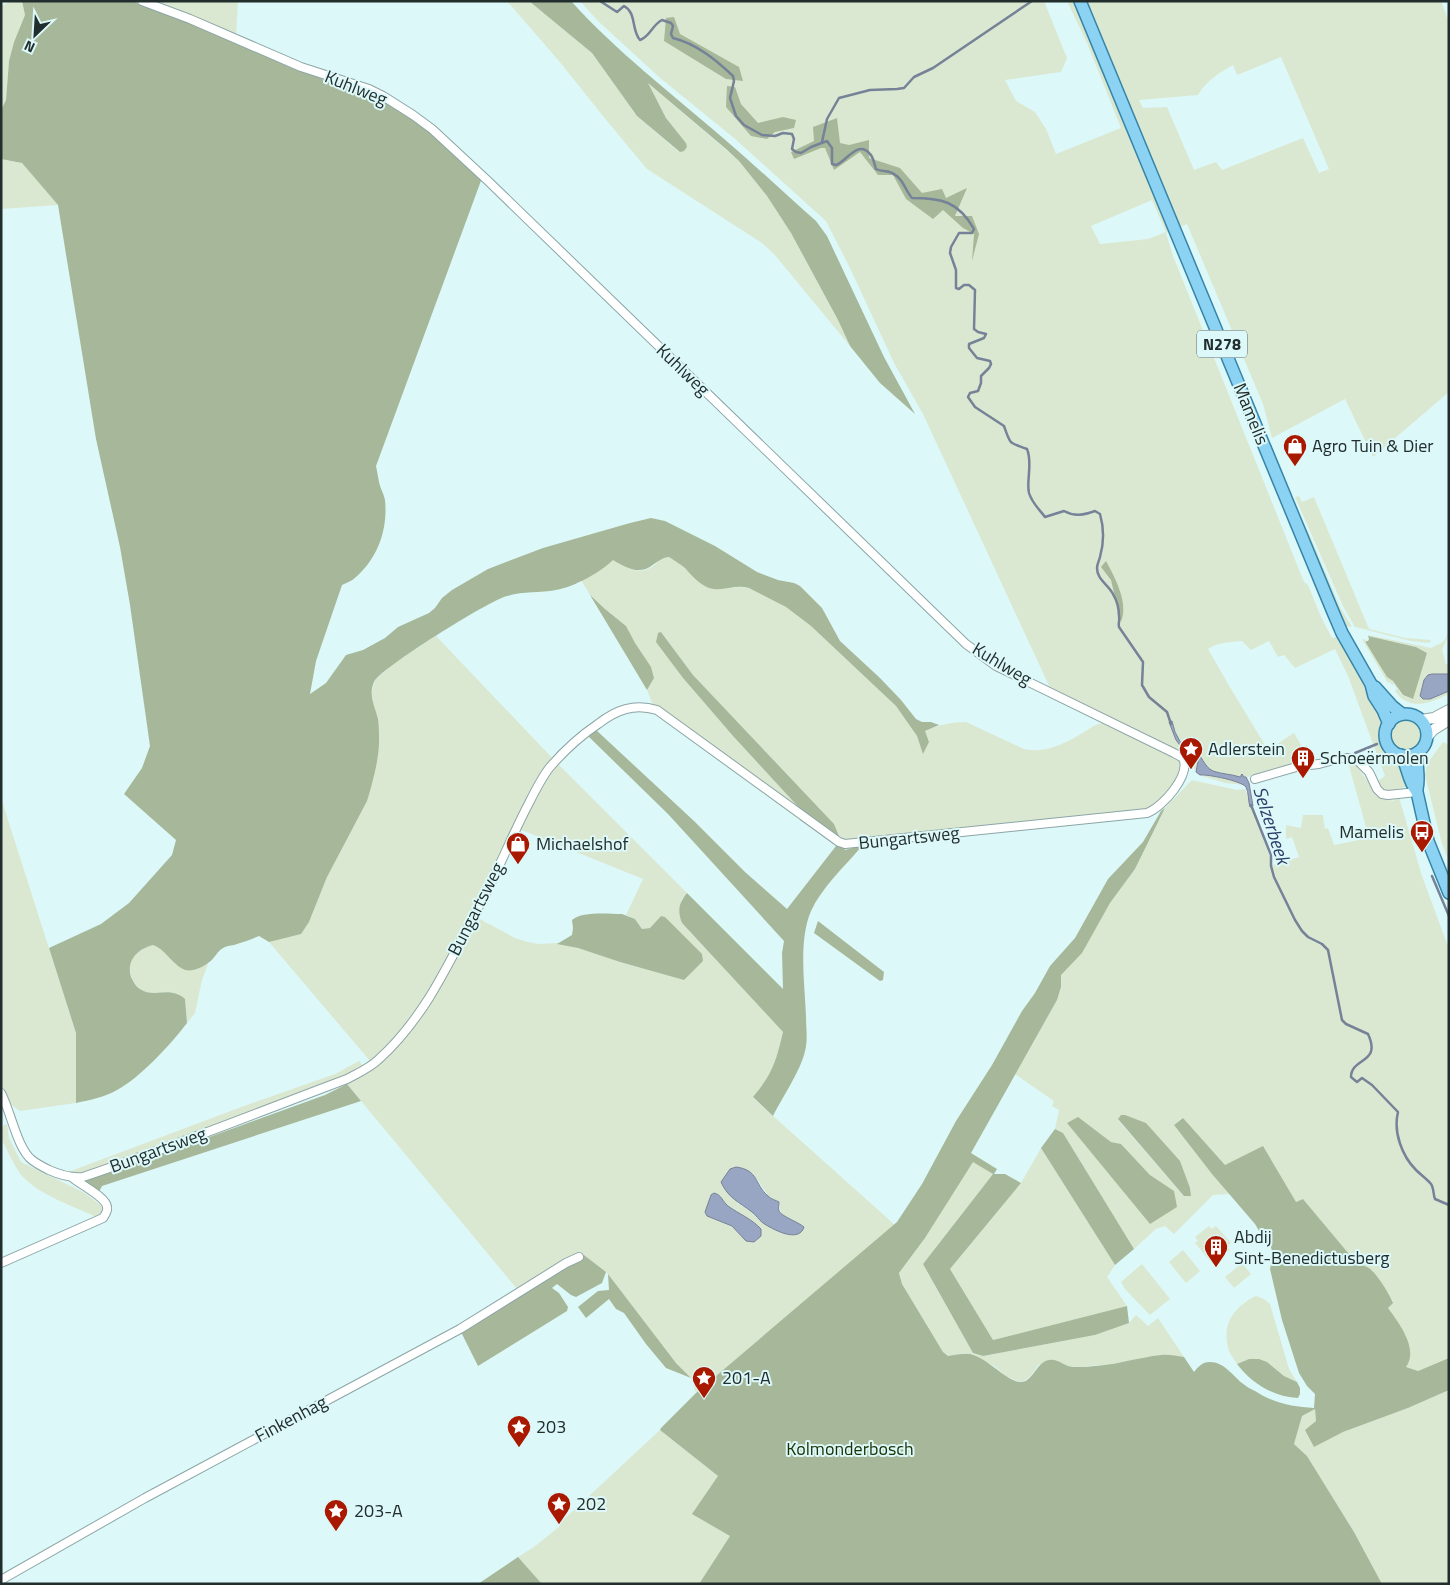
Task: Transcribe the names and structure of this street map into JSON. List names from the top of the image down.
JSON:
{
  "streets": {
    "main road": ["N278", "Mamelis"],
    "street": ["Kuhlweg", "Bungartsweg", "Finkenhag"]
  },
  "crossings": [
    ["Kuhlweg", "Bungartsweg"],
    ["N278", "Mamelis"]
  ],
  "water": ["Selzerbeek"],
  "parks": ["Kolmonderbosch"],
  "places": {
    "shop": ["Agro Tuin & Dier", "Michaelshof"],
    "place": [
      "Adlerstein",
      "201-A",
      "203",
      "202",
      "203-A"
    ],
    "building": ["Schoeërmolen", "Abdij Sint-Benedictusberg"],
    "bus stop": ["Mamelis"]
  },
  "north": "bottom left"
}
